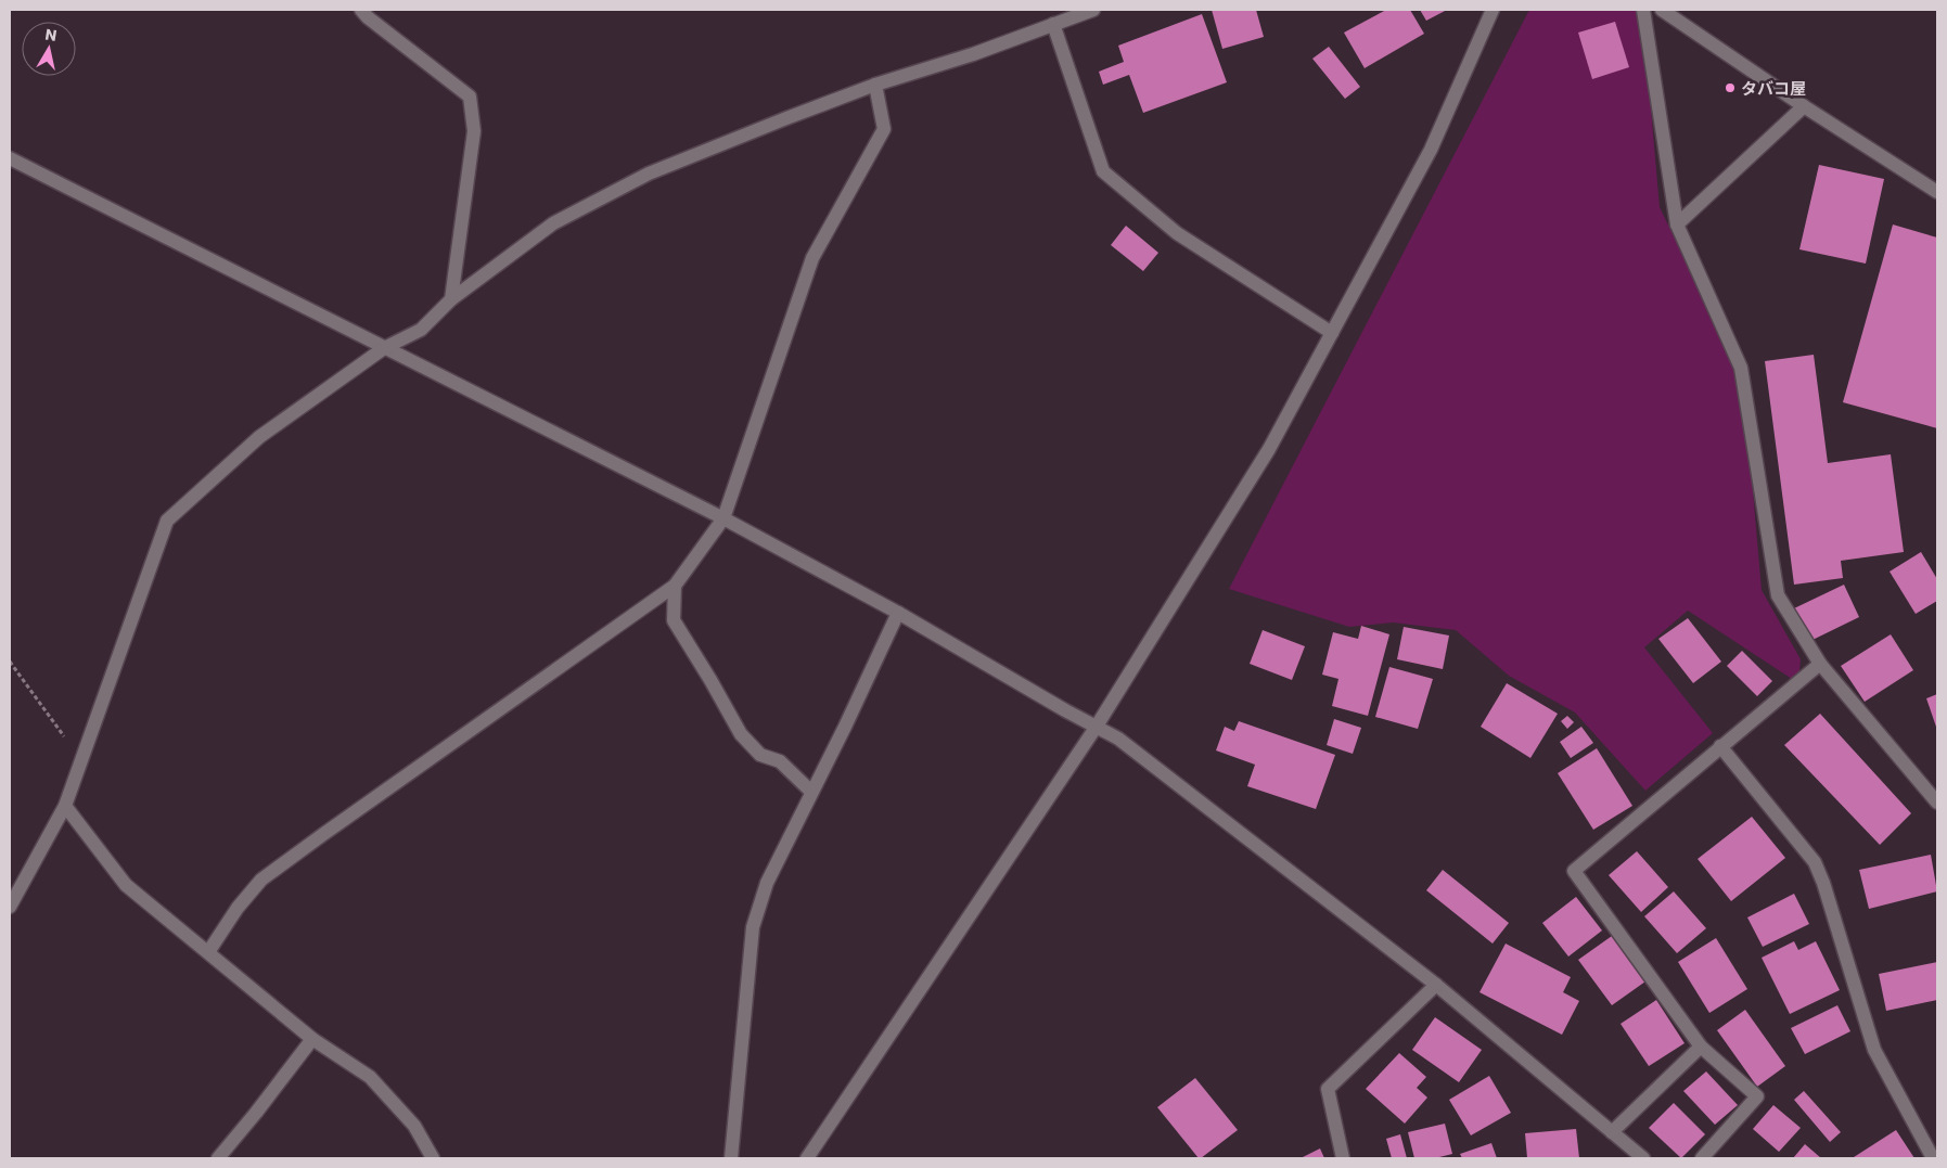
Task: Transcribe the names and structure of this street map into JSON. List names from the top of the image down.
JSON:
{
  "places": ["タバコ屋"],
  "north": "top"
}
